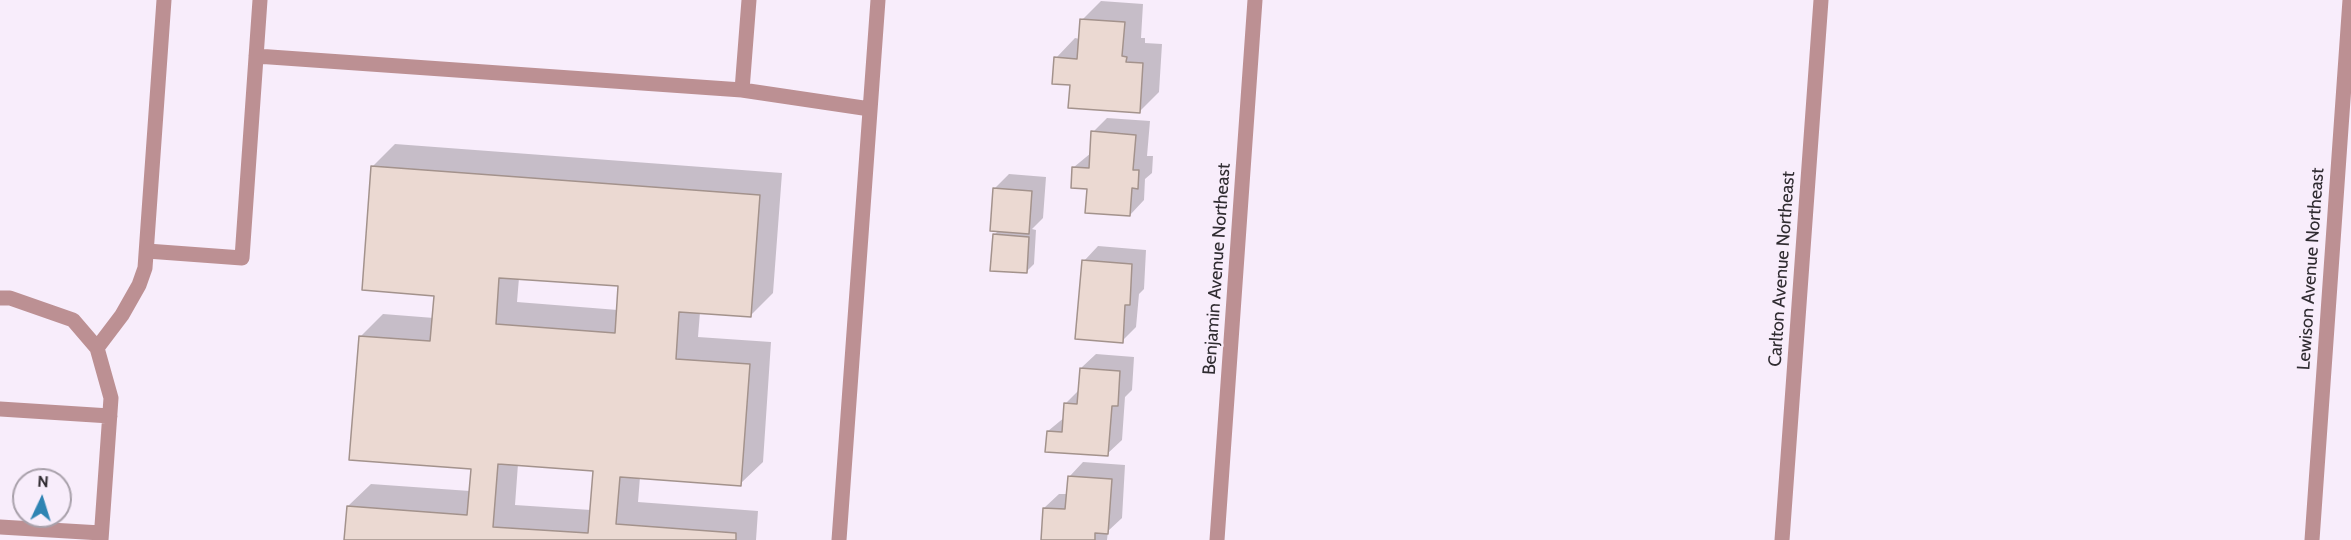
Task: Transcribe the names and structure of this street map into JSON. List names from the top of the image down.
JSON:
{
  "streets": {
    "street": ["Benjamin Avenue Northeast", "Carlton Avenue Northeast", "Lewison Avenue Northeast"]
  },
  "north": "top"
}
